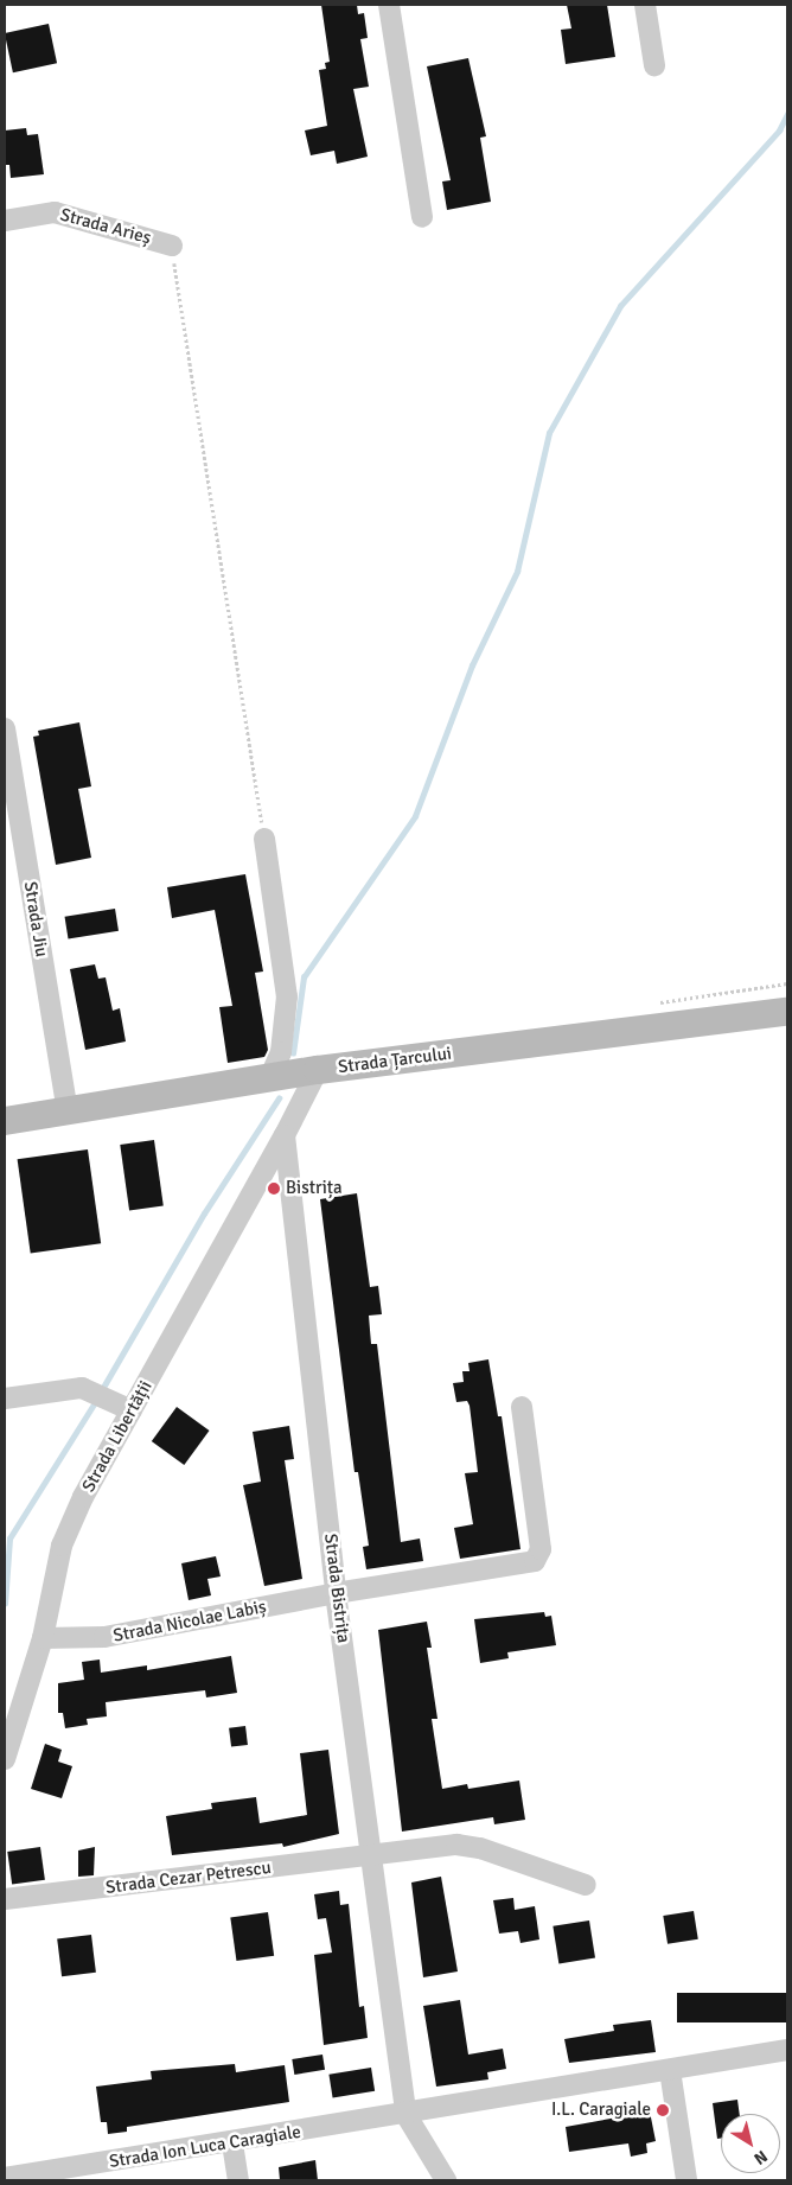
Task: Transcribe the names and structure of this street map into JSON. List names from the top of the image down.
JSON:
{
  "streets": {
    "street": [
      "Strada Arieș",
      "Strada Jiu",
      "Strada Țarcului",
      "Strada Libertății",
      "Strada Bistrița",
      "Strada Nicolae Labiș",
      "Strada Cezar Petrescu",
      "Strada Ion Luca Caragiale"
    ]
  },
  "crossings": [
    ["Strada Jiu", "Strada Țarcului"],
    ["Strada Libertății", "Strada Bistrița"],
    ["Strada Libertății", "Strada Nicolae Labiș"],
    ["Strada Bistrița", "Strada Nicolae Labiș"],
    ["Strada Bistrița", "Strada Cezar Petrescu"],
    ["Strada Bistrița", "Strada Ion Luca Caragiale"]
  ],
  "places": ["Bistrița", "I.L. Caragiale"],
  "north": "bottom right"
}
